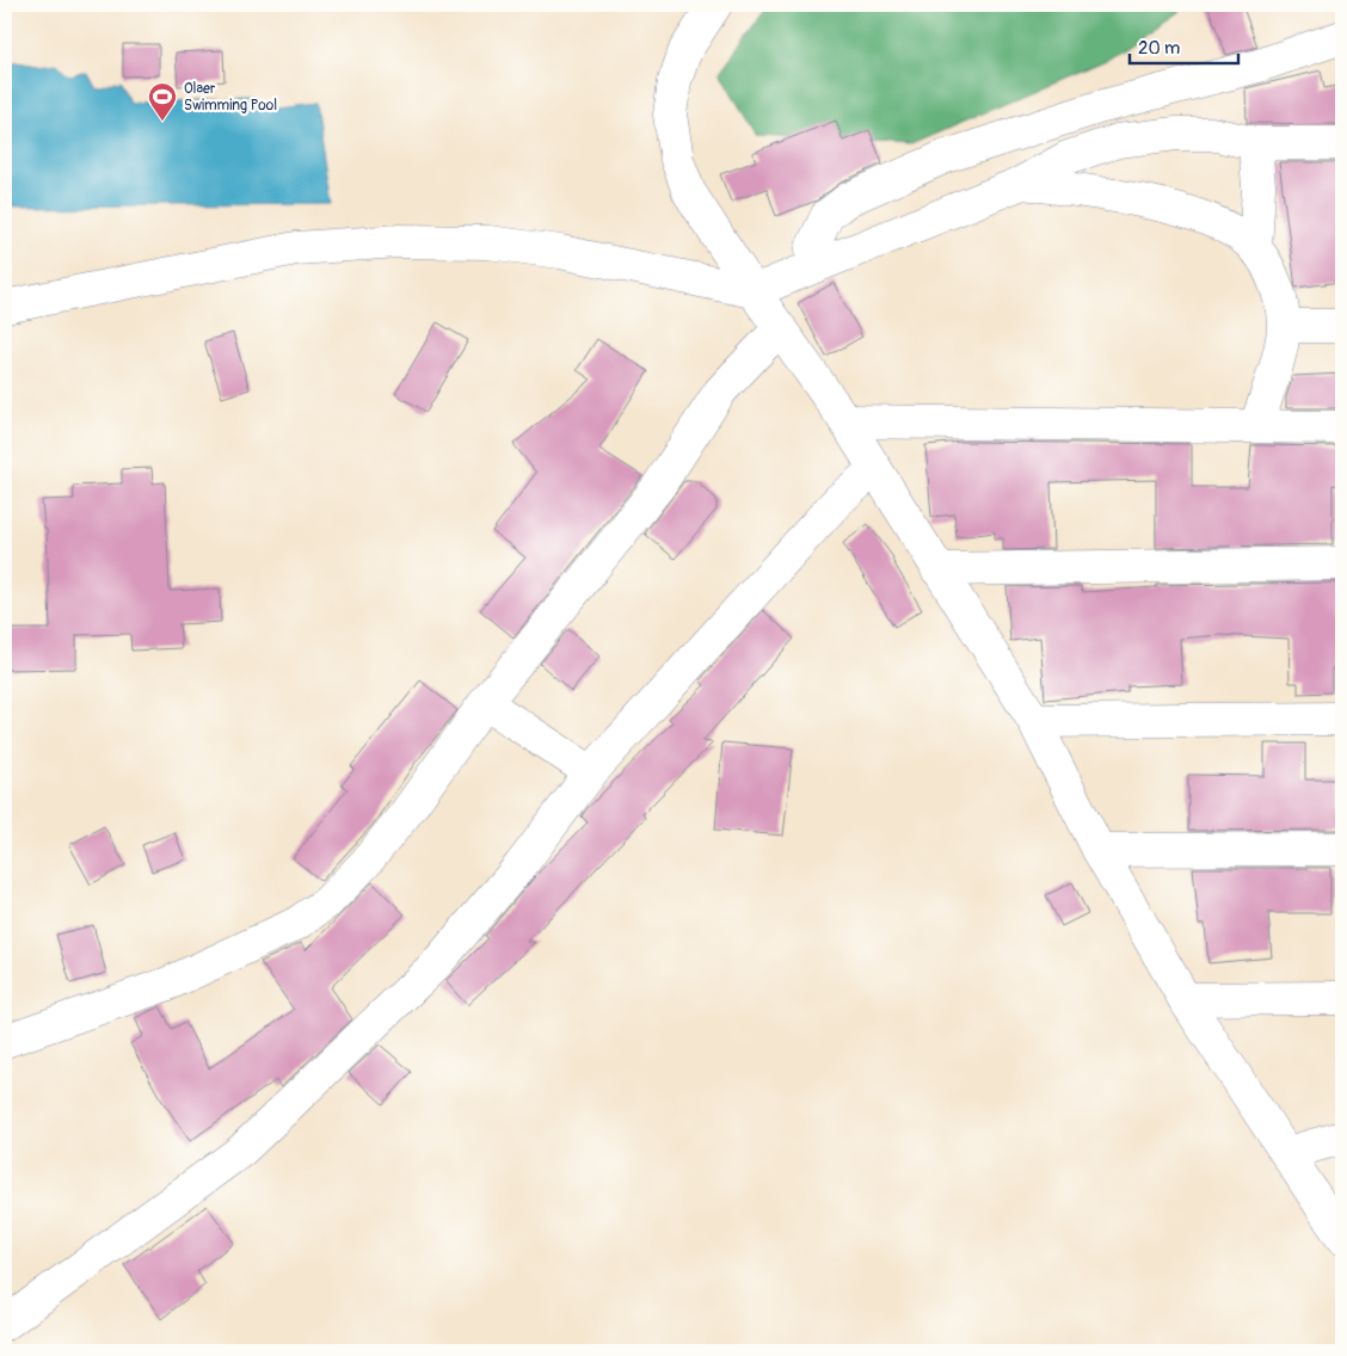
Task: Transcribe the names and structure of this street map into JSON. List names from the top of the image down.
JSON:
{
  "places": {
    "sports": ["Olaer Swimming Pool"]
  },
  "scale_bar": "20 m"
}
